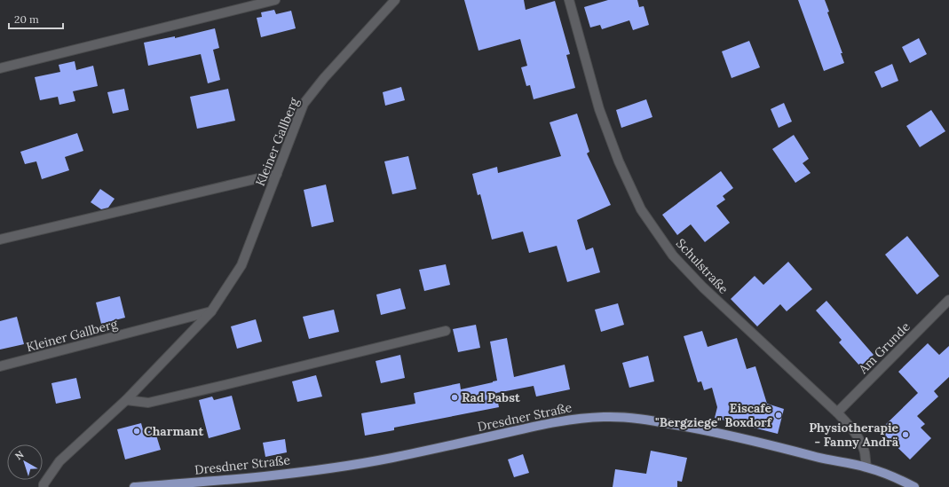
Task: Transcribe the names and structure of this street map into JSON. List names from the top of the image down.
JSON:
{
  "streets": {
    "main road": ["Dresdner Straße"],
    "street": ["Kleiner Gallberg", "Schulstraße", "Am Grunde"]
  },
  "crossings": [
    ["Schulstraße", "Am Grunde"],
    ["Schulstraße", "Dresdner Straße"]
  ],
  "places": [
    "Rad Pabst",
    "Eiscafe \"Bergziege\" Boxdorf",
    "Charmant",
    "Physiotherapie - Fanny Andrä"
  ],
  "scale_bar": "20 m",
  "north": "top left"
}
